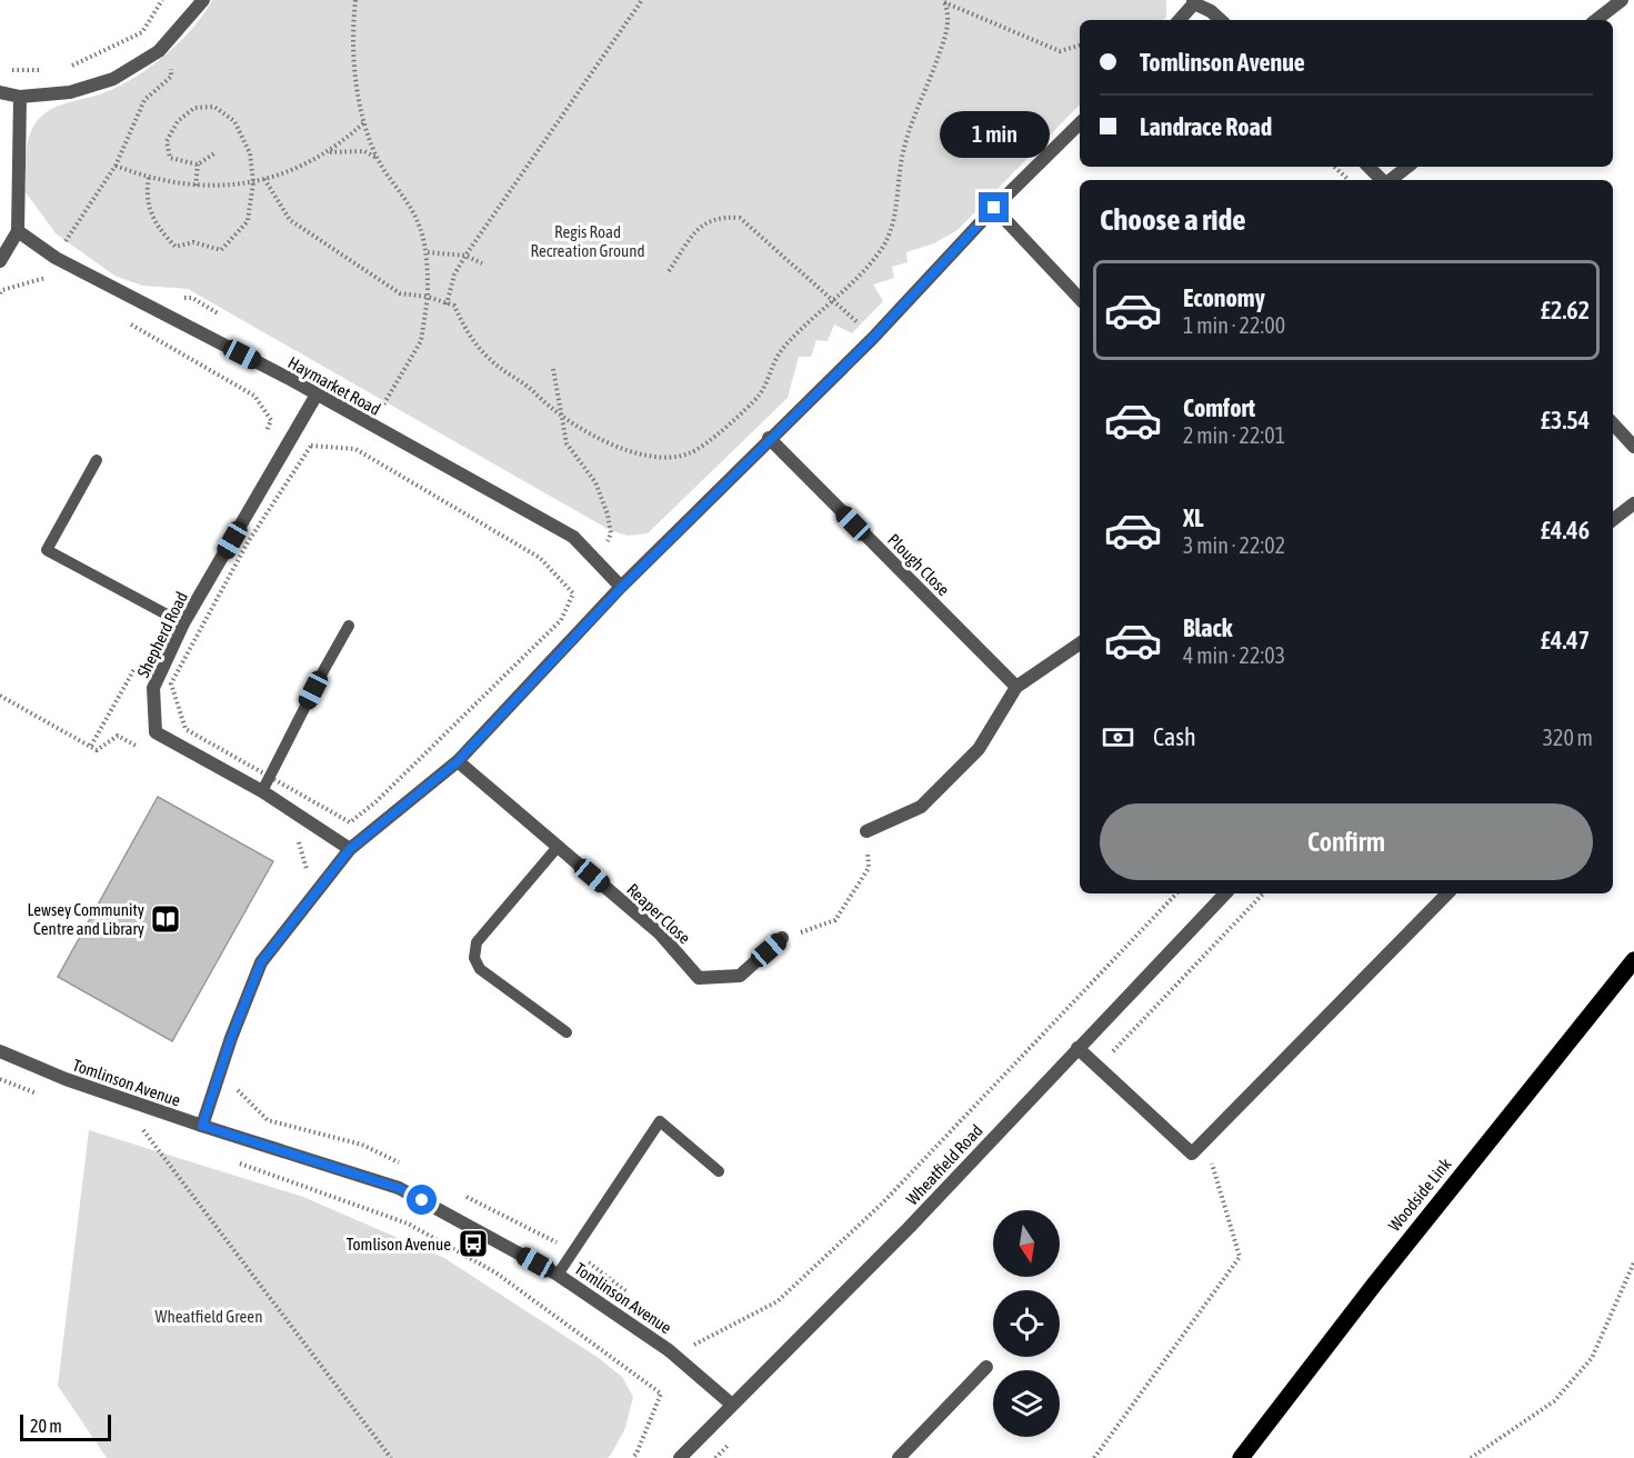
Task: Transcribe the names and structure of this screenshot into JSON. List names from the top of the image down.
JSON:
{
  "streets": {
    "main road": ["Woodside Link"],
    "street": [
      "Haymarket Road",
      "Plough Close",
      "Shepherd Road",
      "Reaper Close",
      "Tomlinson Avenue",
      "Wheatfield Road"
    ]
  },
  "crossings": [
    ["Haymarket Road", "Shepherd Road"],
    ["Tomlinson Avenue", "Wheatfield Road"]
  ],
  "parks": ["Regis Road Recreation Ground", "Wheatfield Green"],
  "places": {
    "library": ["Lewsey Community Centre and Library"],
    "bus stop": ["Tomlison Avenue"]
  },
  "scale_bar": "20 m",
  "north": "bottom",
  "page": {
    "banner": ["Tomlinson Avenue", "Landrace Road"],
    "bubble": "1 min",
    "heading": "Choose a ride",
    "list": [
      {
        "name": "Economy",
        "note": "1 min · 22:00",
        "value": "£2.62"
      },
      {
        "name": "Comfort",
        "note": "2 min · 22:01",
        "value": "£3.54"
      },
      {
        "name": "XL",
        "note": "3 min · 22:02",
        "value": "£4.46"
      },
      {
        "name": "Black",
        "note": "4 min · 22:03",
        "value": "£4.47"
      }
    ],
    "pay": ["Cash", "320 m"],
    "buttons": "Confirm",
    "scale": "20 m"
  }
}
